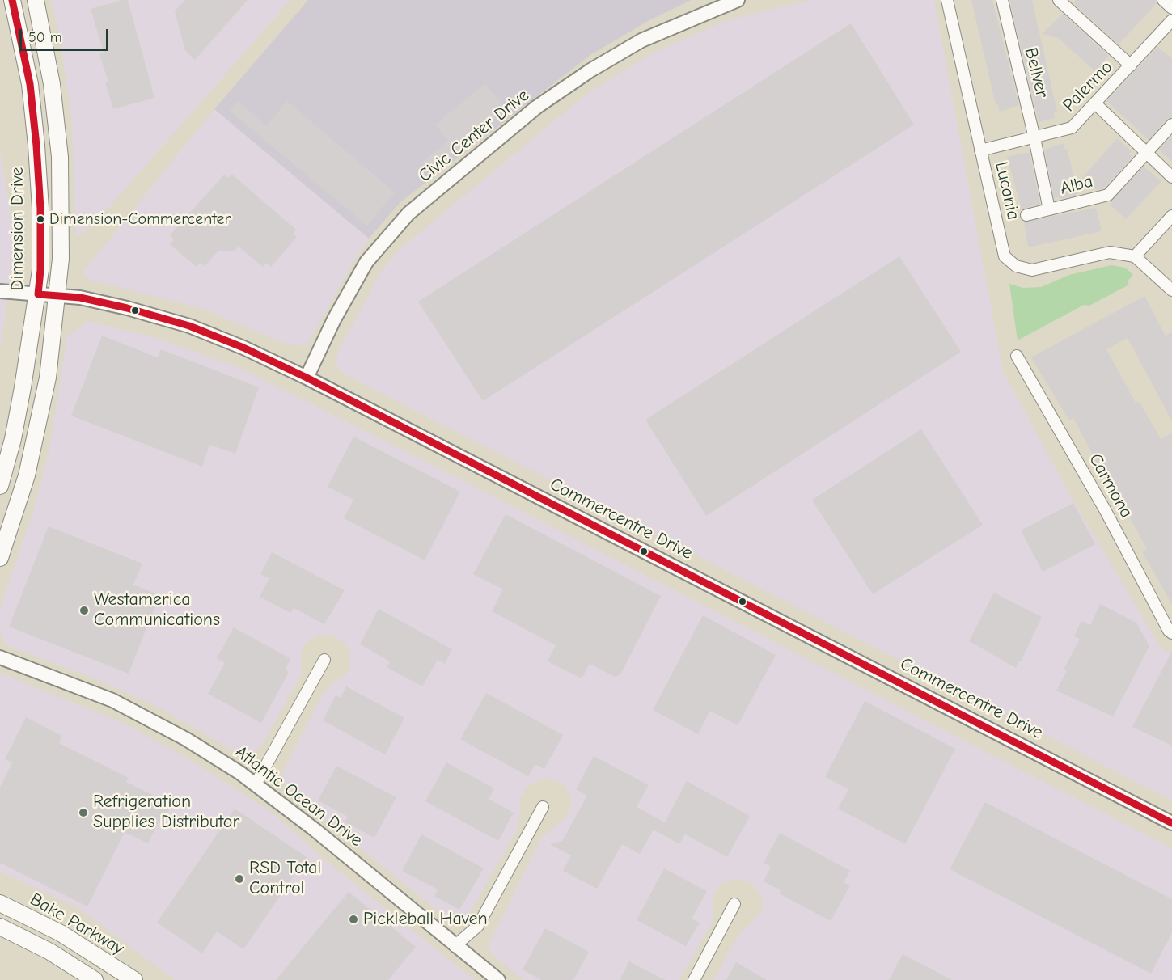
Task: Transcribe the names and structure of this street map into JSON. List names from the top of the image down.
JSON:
{
  "streets": {
    "main road": ["Dimension Drive", "Bake Parkway"],
    "street": [
      "Bellver",
      "Palermo",
      "Civic Center Drive",
      "Alba",
      "Lucania",
      "Carmona",
      "Commercentre Drive",
      "Atlantic Ocean Drive"
    ]
  },
  "crossings": [
    ["Bellver", "Palermo"],
    ["Bellver", "Alba"],
    ["Palermo", "Lucania"],
    ["Civic Center Drive", "Commercentre Drive"],
    ["Dimension Drive", "Commercentre Drive"]
  ],
  "places": [
    "Dimension-Commercenter",
    "Westamerica Communications",
    "Refrigeration Supplies Distributor",
    "RSD Total Control",
    "Pickleball Haven"
  ],
  "scale_bar": "50 m"
}
